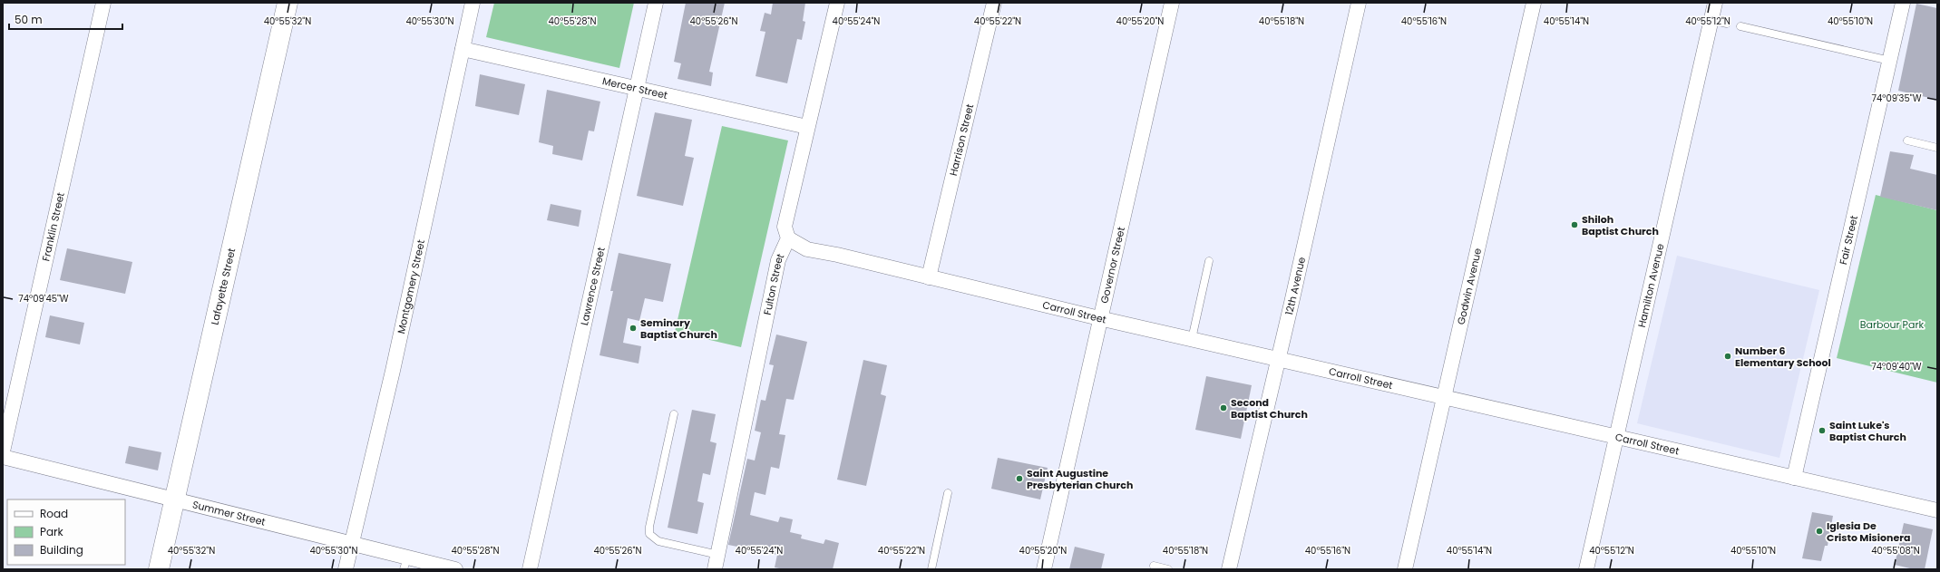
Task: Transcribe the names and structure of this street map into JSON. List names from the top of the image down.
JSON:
{
  "streets": {
    "main road": ["Lafayette Street"],
    "street": [
      "Mercer Street",
      "Harrison Street",
      "Franklin Street",
      "Fair Street",
      "Governor Street",
      "Fulton Street",
      "Lawrence Street",
      "Montgomery Street",
      "12th Avenue",
      "Godwin Avenue",
      "Hamilton Avenue",
      "Carroll Street",
      "Summer Street"
    ]
  },
  "crossings": [
    ["Mercer Street", "Lawrence Street"],
    ["Mercer Street", "Montgomery Street"],
    ["Harrison Street", "Carroll Street"],
    ["Fair Street", "Carroll Street"],
    ["Governor Street", "Carroll Street"],
    ["Fulton Street", "Carroll Street"],
    ["Lafayette Street", "Summer Street"],
    ["Montgomery Street", "Summer Street"],
    ["12th Avenue", "Carroll Street"],
    ["Godwin Avenue", "Carroll Street"],
    ["Hamilton Avenue", "Carroll Street"]
  ],
  "parks": ["Barbour Park"],
  "places": [
    "Shiloh Baptist Church",
    "Seminary Baptist Church",
    "Number 6 Elementary School",
    "Second Baptist Church",
    "Saint Luke's Baptist Church",
    "Saint Augustine Presbyterian Church",
    "Iglesia De Cristo Misionera"
  ],
  "legend": ["Road", "Park", "Building"],
  "scale_bar": "50 m",
  "coordinates": [
    "40°55'32\"N",
    "40°55'30\"N",
    "40°55'28\"N",
    "40°55'26\"N",
    "40°55'24\"N",
    "40°55'22\"N",
    "40°55'20\"N",
    "40°55'18\"N",
    "40°55'16\"N",
    "40°55'14\"N",
    "40°55'12\"N",
    "40°55'10\"N",
    "74°09'35\"W",
    "74°09'45\"W",
    "74°09'40\"W",
    "40°55'08\"N"
  ]
}
